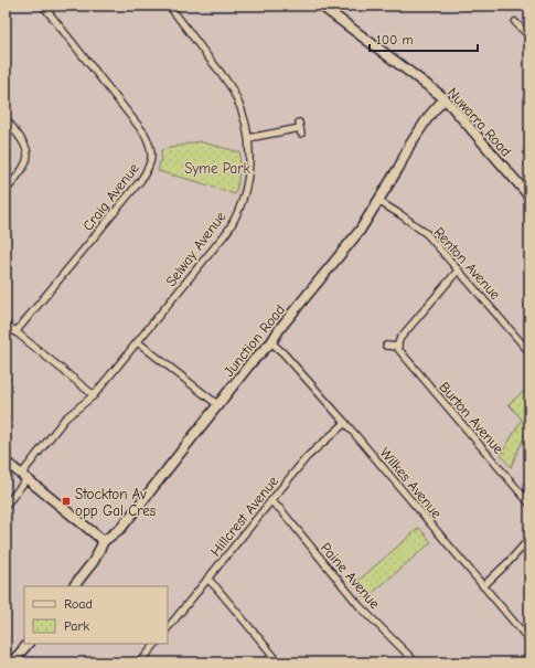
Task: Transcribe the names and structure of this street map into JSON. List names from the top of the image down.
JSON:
{
  "streets": {
    "street": [
      "Nuwarra Road",
      "Craig Avenue",
      "Selway Avenue",
      "Renton Avenue",
      "Junction Road",
      "Burton Avenue",
      "Wilkes Avenue",
      "Hillcrest Avenue",
      "Paine Avenue"
    ]
  },
  "crossings": [
    ["Nuwarra Road", "Junction Road"],
    ["Renton Avenue", "Junction Road"],
    ["Junction Road", "Wilkes Avenue"],
    ["Wilkes Avenue", "Hillcrest Avenue"],
    ["Hillcrest Avenue", "Paine Avenue"]
  ],
  "parks": ["Syme Park"],
  "places": {
    "transit": ["Stockton Av opp Gal Cres"]
  },
  "legend": ["Road", "Park"],
  "scale_bar": "100 m"
}
